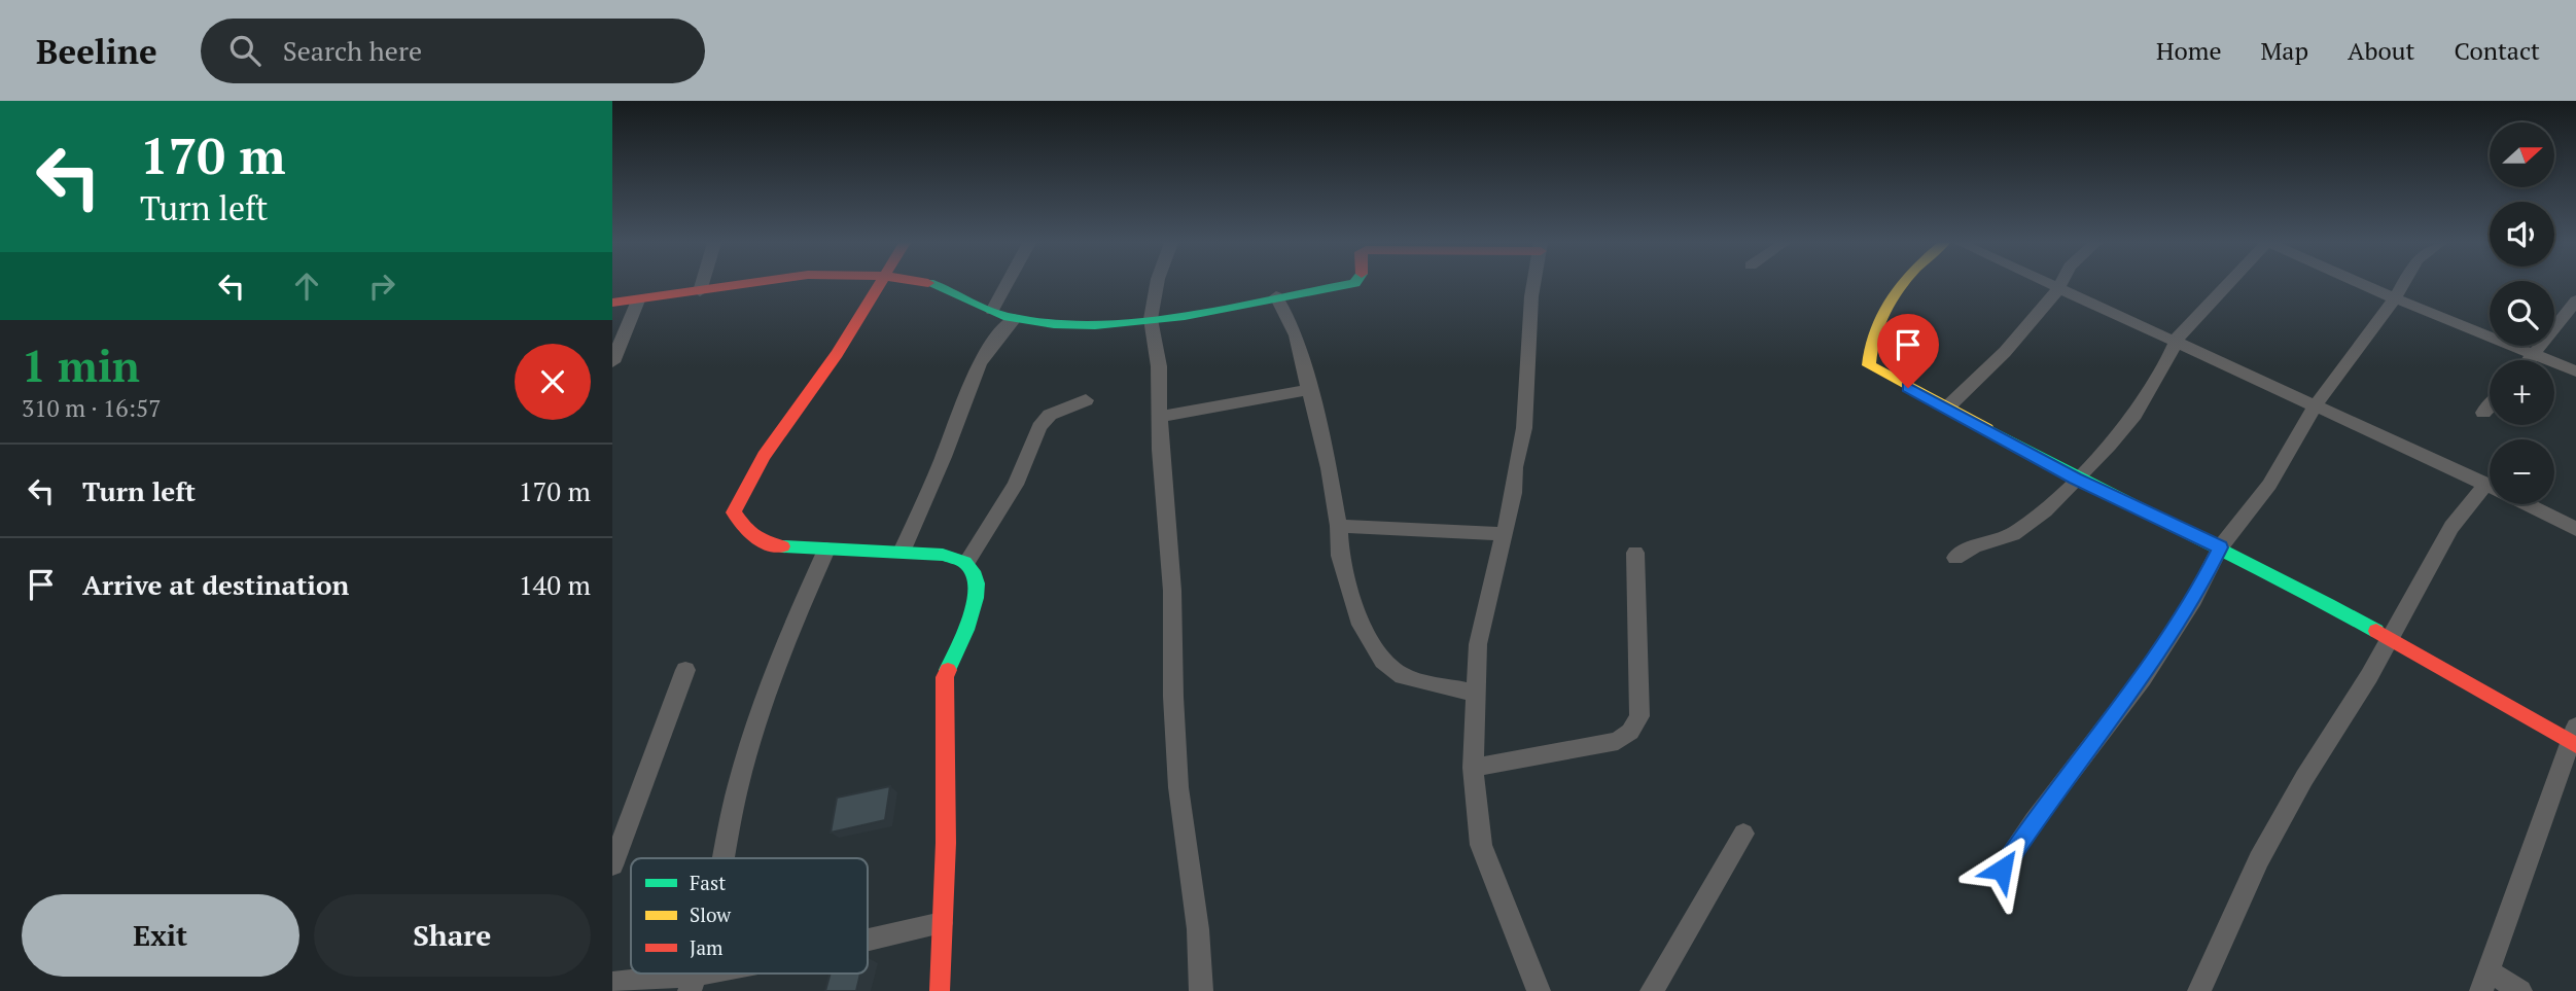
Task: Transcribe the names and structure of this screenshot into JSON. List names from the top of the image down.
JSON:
{
  "legend": ["Fast", "Slow", "Jam"],
  "north": "right",
  "page": {
    "header": "Beeline",
    "search": "Search here",
    "nav": [
      "Home",
      "Map",
      "About",
      "Contact"
    ],
    "turn": ["170 m", "Turn left"],
    "map_buttons": ["+", "−"],
    "heading": ["1 min", "310 m · 16:57"],
    "list": [
      {
        "name": "Turn left",
        "value": "170 m"
      },
      {
        "name": "Arrive at destination",
        "value": "140 m"
      }
    ],
    "buttons": ["Exit", "Share"]
  }
}
